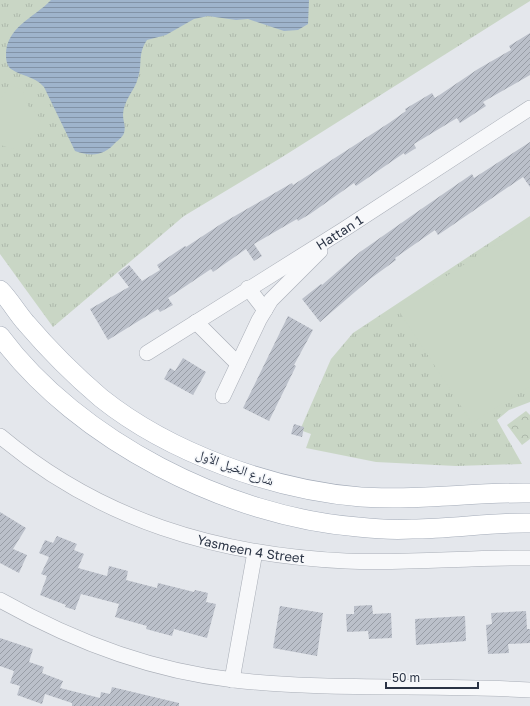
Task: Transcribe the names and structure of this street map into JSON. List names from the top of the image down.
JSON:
{
  "streets": {
    "main road": ["شارع الخيل الأول"],
    "street": ["Hattan 1", "Yasmeen 4 Street"]
  },
  "scale_bar": "50 m"
}
